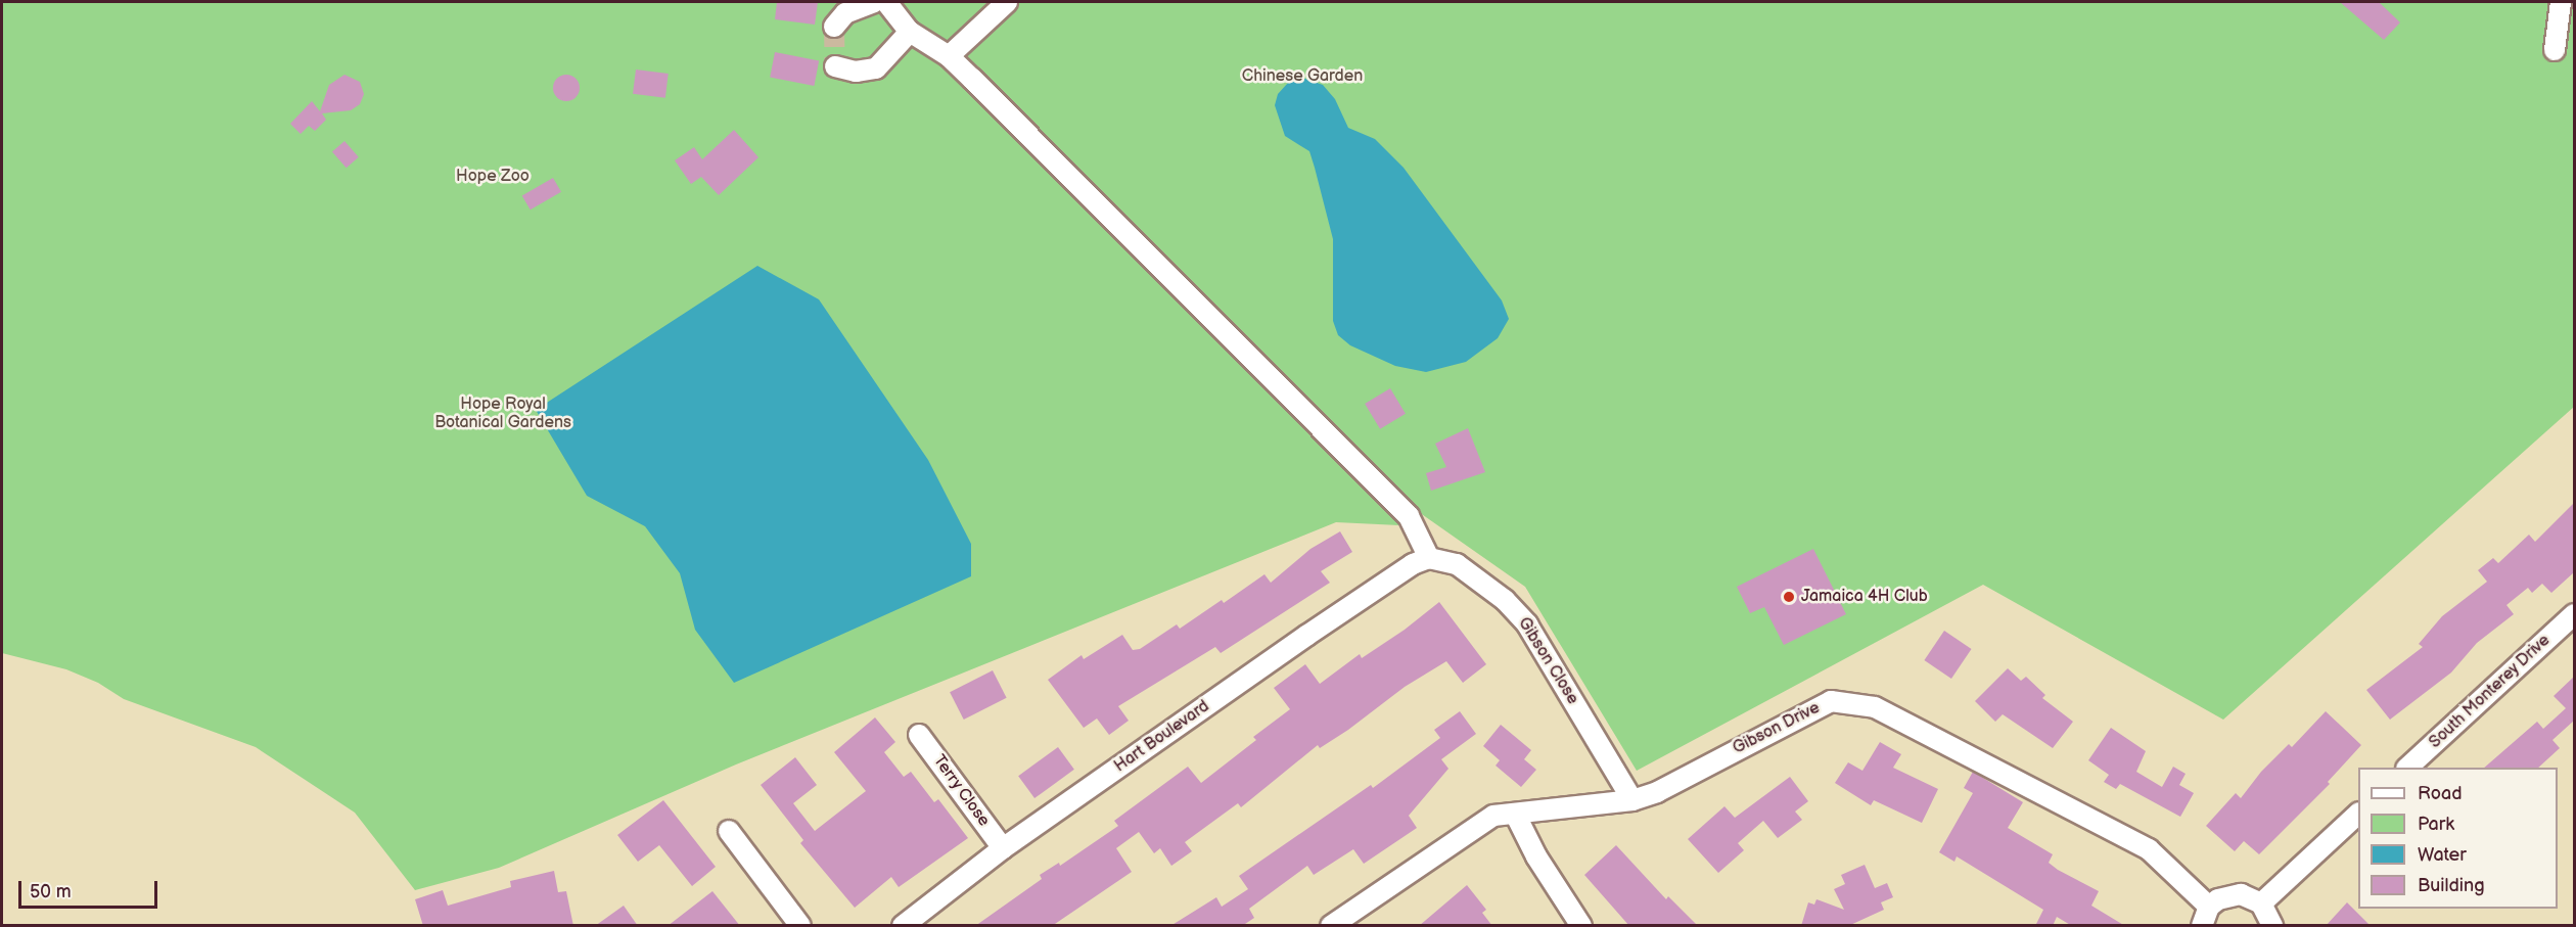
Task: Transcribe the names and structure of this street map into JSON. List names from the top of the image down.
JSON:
{
  "streets": {
    "street": [
      "Gibson Close",
      "South Monterey Drive",
      "Gibson Drive",
      "Hart Boulevard",
      "Terry Close"
    ]
  },
  "crossings": [
    ["Gibson Close", "Gibson Drive"],
    ["Gibson Close", "Hart Boulevard"],
    ["Hart Boulevard", "Terry Close"]
  ],
  "parks": ["Chinese Garden", "Hope Zoo", "Hope Royal Botanical Gardens"],
  "places": ["Jamaica 4H Club"],
  "legend": [
    "Road",
    "Park",
    "Water",
    "Building"
  ],
  "scale_bar": "50 m"
}
